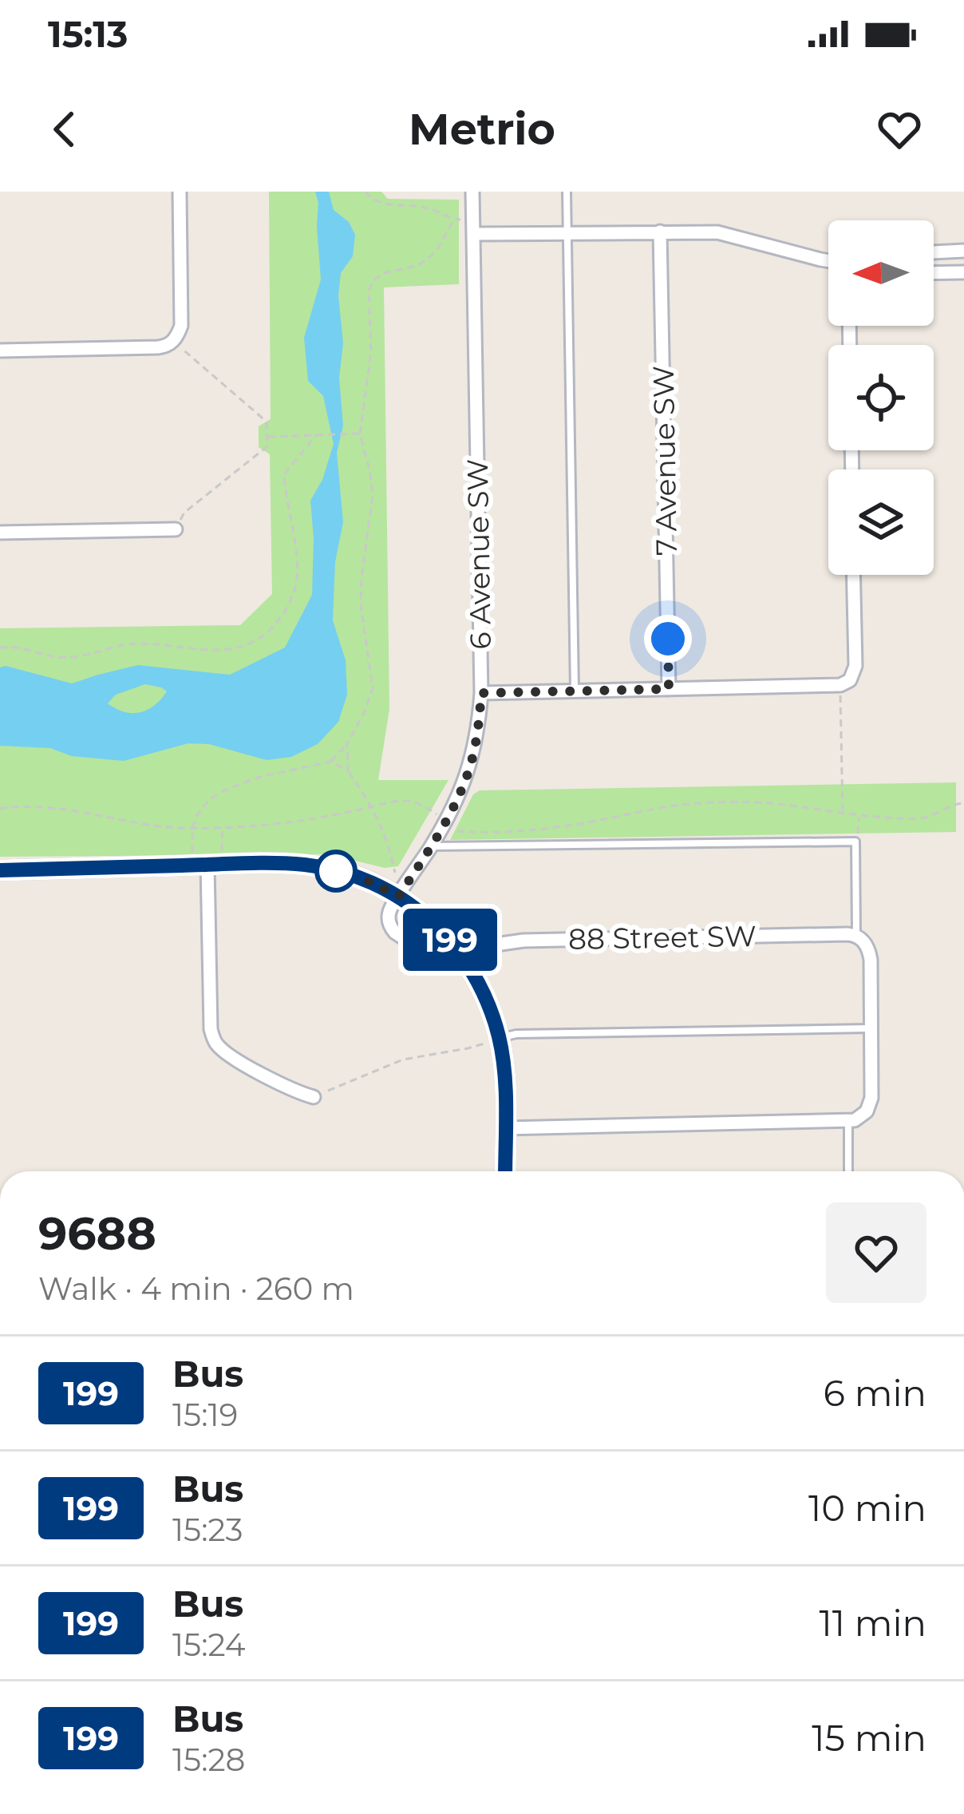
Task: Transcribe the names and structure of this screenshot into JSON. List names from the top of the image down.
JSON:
{
  "streets": {
    "street": ["7 Avenue SW", "6 Avenue SW", "88 Street SW"]
  },
  "lines": ["bus line 199"],
  "north": "left",
  "page": {
    "status": "15:13",
    "header": "Metrio",
    "on_map": "199",
    "heading": ["9688", "Walk · 4 min · 260 m"],
    "list": [
      {
        "mark": "199",
        "name": "Bus",
        "note": "15:19",
        "value": "6 min"
      },
      {
        "mark": "199",
        "name": "Bus",
        "note": "15:23",
        "value": "10 min"
      },
      {
        "mark": "199",
        "name": "Bus",
        "note": "15:24",
        "value": "11 min"
      },
      {
        "mark": "199",
        "name": "Bus",
        "note": "15:28",
        "value": "15 min"
      }
    ]
  }
}
